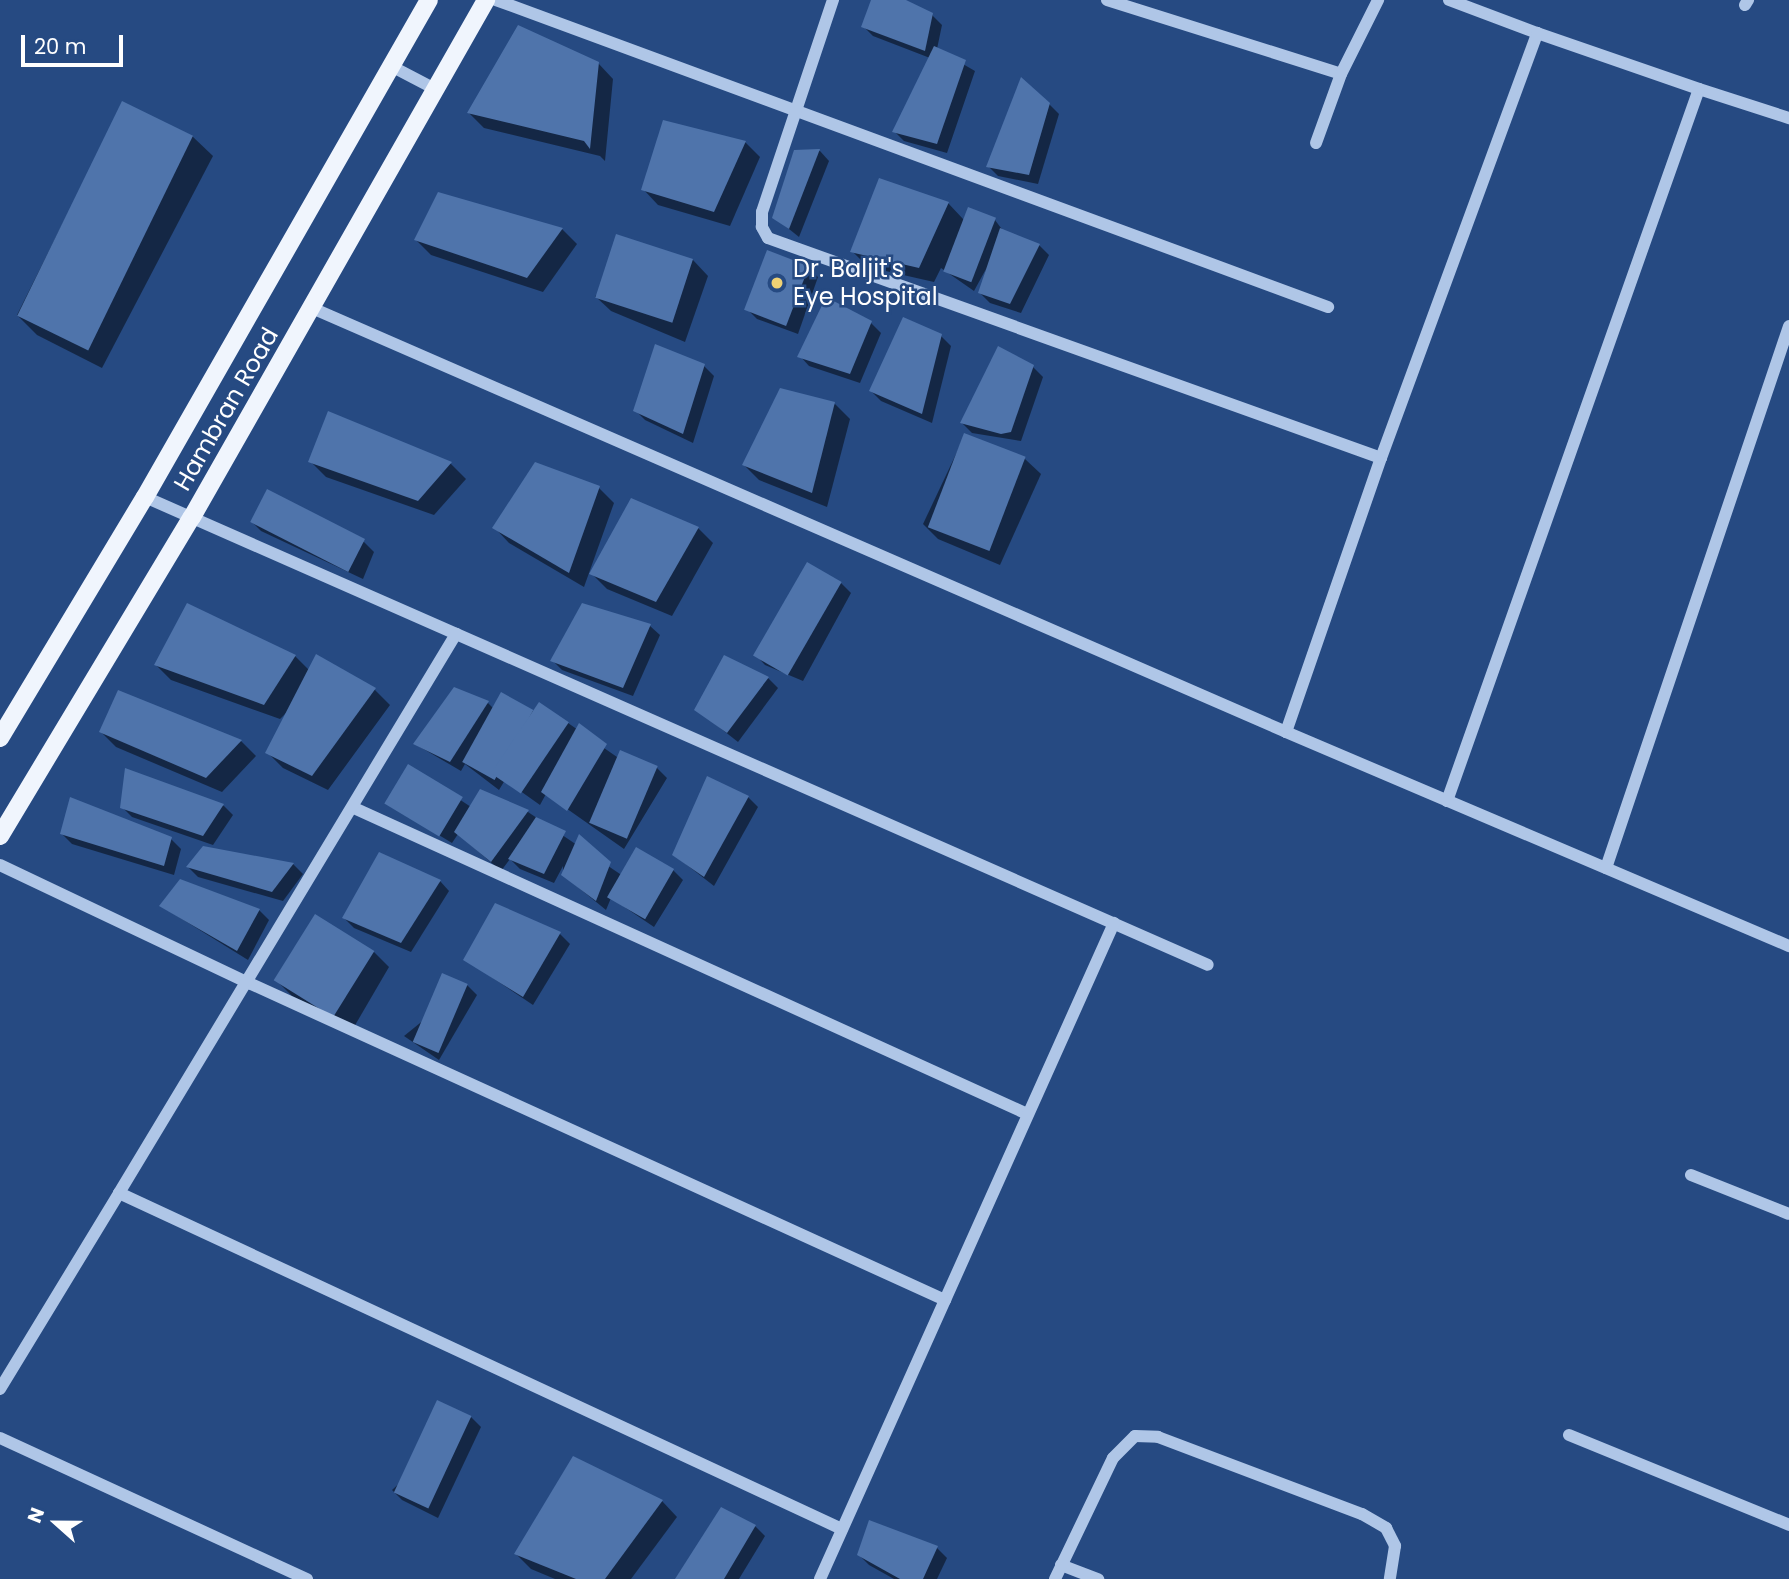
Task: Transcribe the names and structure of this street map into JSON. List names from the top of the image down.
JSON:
{
  "streets": {
    "main road": ["Hambran Road"]
  },
  "places": ["Dr. Baljit's Eye Hospital"],
  "scale_bar": "20 m",
  "north": "left"
}
